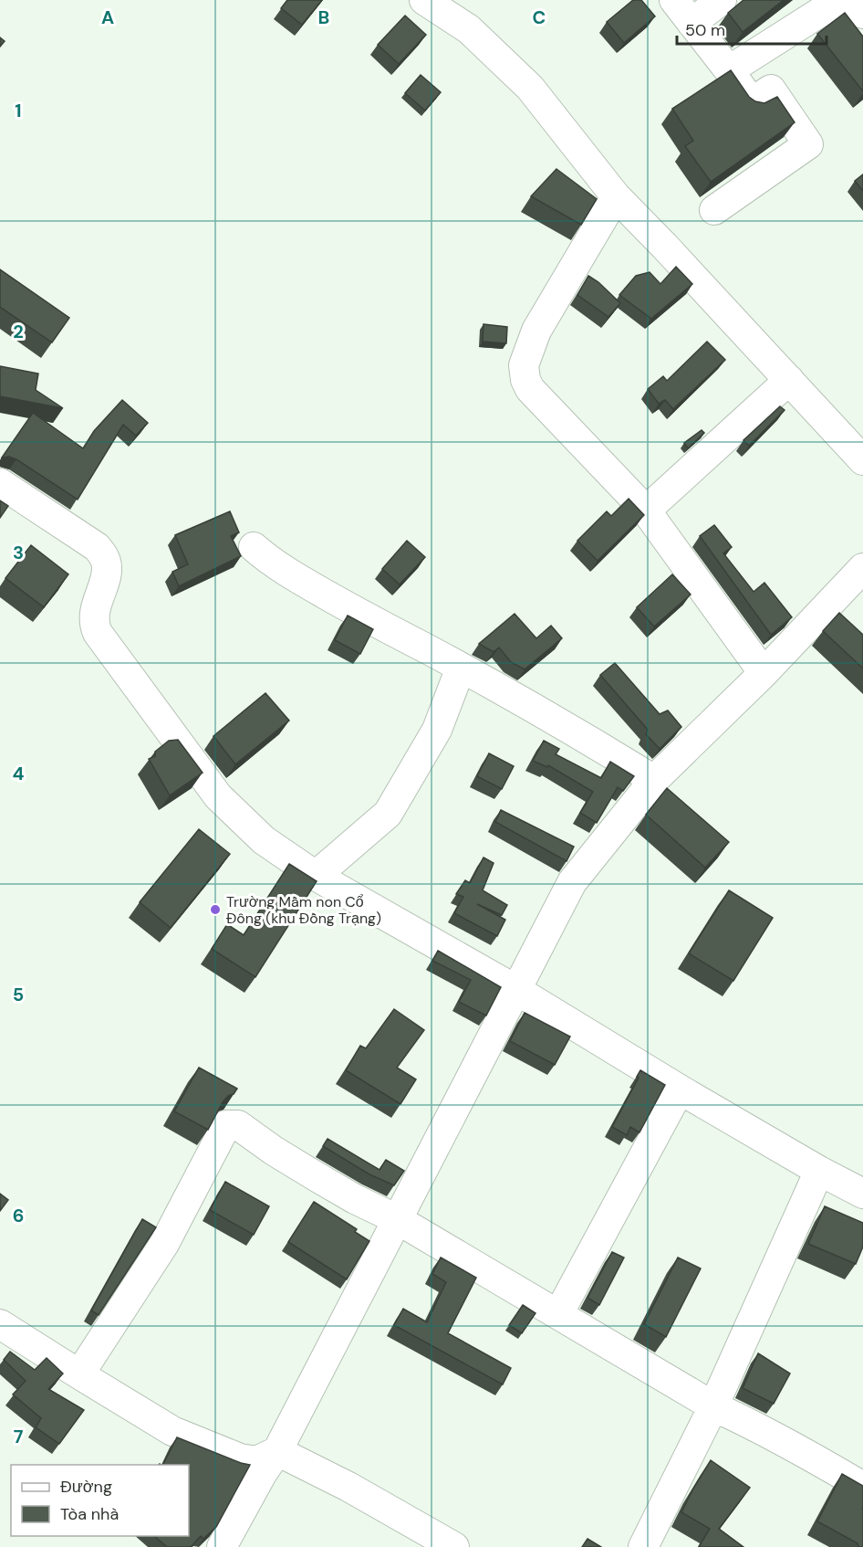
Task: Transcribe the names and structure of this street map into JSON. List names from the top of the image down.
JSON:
{
  "places": ["Trường Mầm non Cổ Đông (khu Đồng Trạng)"],
  "legend": ["Đường", "Tòa nhà"],
  "scale_bar": "50 m",
  "grid": {
    "columns": ["A", "B", "C"],
    "rows": [
      "1",
      "2",
      "3",
      "4",
      "5",
      "6",
      "7"
    ]
  }
}
